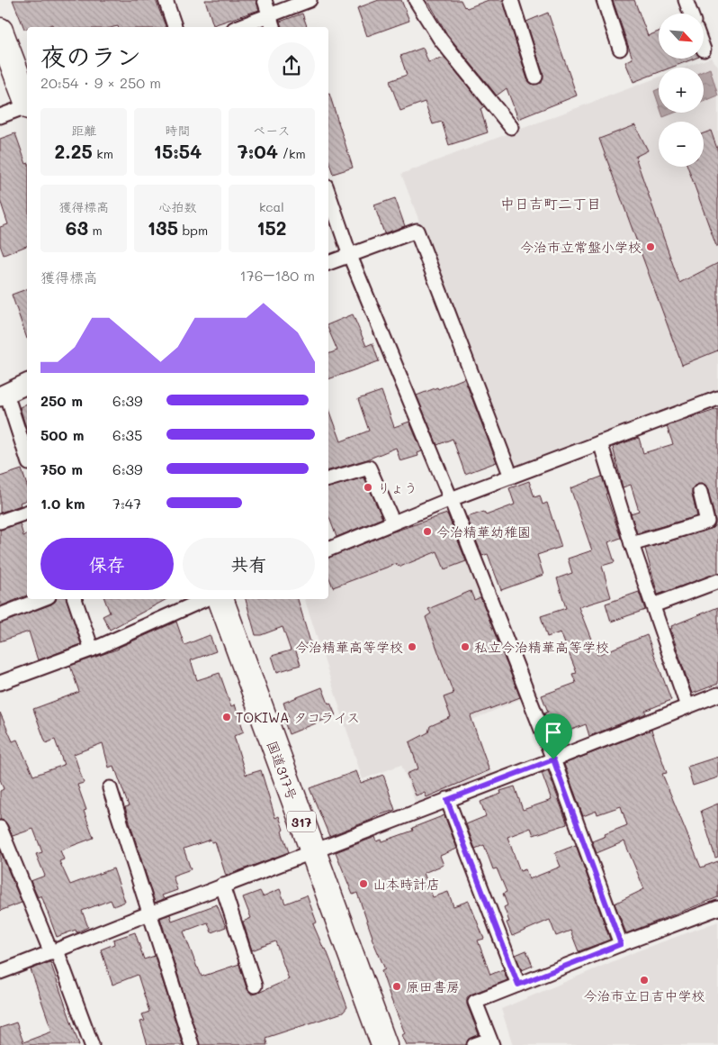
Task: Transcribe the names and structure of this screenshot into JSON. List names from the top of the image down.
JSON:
{
  "streets": {
    "highway": ["国道317号", "317"]
  },
  "districts": ["中日吉町二丁目"],
  "places": [
    "今治市立常盤小学校",
    "りょう",
    "今治精華幼稚園",
    "今治精華高等学校",
    "私立今治精華高等学校",
    "TOKIWA タコライス",
    "山本時計店",
    "今治市立日吉中学校",
    "原田書房"
  ],
  "north": "bottom right",
  "page": {
    "map_buttons": ["+", "−"],
    "heading": ["夜のラン", "20:54 · 9 × 250 m"],
    "stats": [
      ["距離", "2.25 km"],
      ["時間", "15:54"],
      ["ペース", "7:04 /km"],
      ["獲得標高", "63 m"],
      ["心拍数", "135 bpm"],
      ["kcal", "152"]
    ],
    "chart": ["獲得標高", "176–180 m"],
    "list": [
      {
        "name": "250 m",
        "note": "6:39"
      },
      {
        "name": "500 m",
        "note": "6:35"
      },
      {
        "name": "750 m",
        "note": "6:39"
      },
      {
        "name": "1.0 km",
        "note": "7:47"
      }
    ],
    "buttons": ["保存", "共有"]
  }
}
